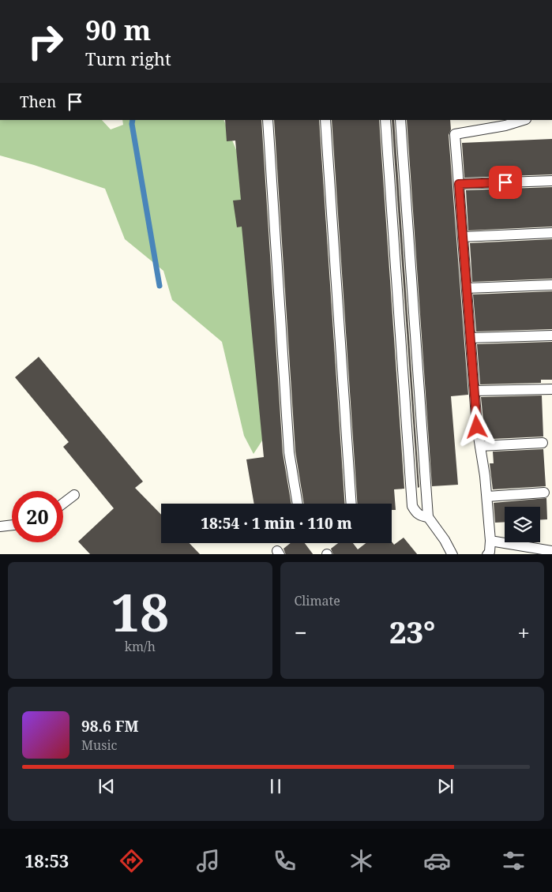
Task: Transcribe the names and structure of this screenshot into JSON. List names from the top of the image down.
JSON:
{
  "page": {
    "turn": ["90 m", "Turn right"],
    "then": "Then",
    "limit": "20",
    "trip": "18:54 · 1 min · 110 m",
    "tile": [
      ["18", "km/h"],
      "Climate"
    ],
    "heat": ["−", "23°", "+"],
    "song": ["98.6 FM", "Music"],
    "tabs": "18:53"
  }
}
